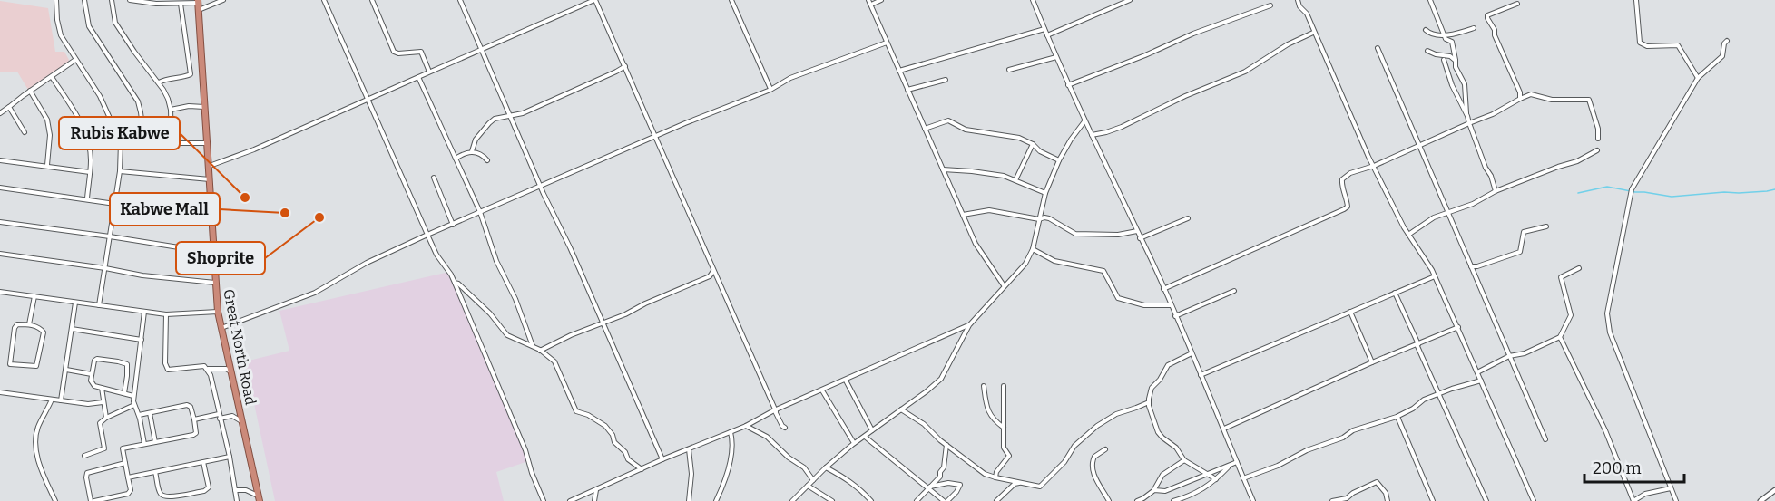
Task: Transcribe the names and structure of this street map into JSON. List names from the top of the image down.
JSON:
{
  "streets": {
    "highway": ["Great North Road"]
  },
  "places": ["Rubis Kabwe", "Kabwe Mall", "Shoprite"],
  "scale_bar": "200 m"
}
